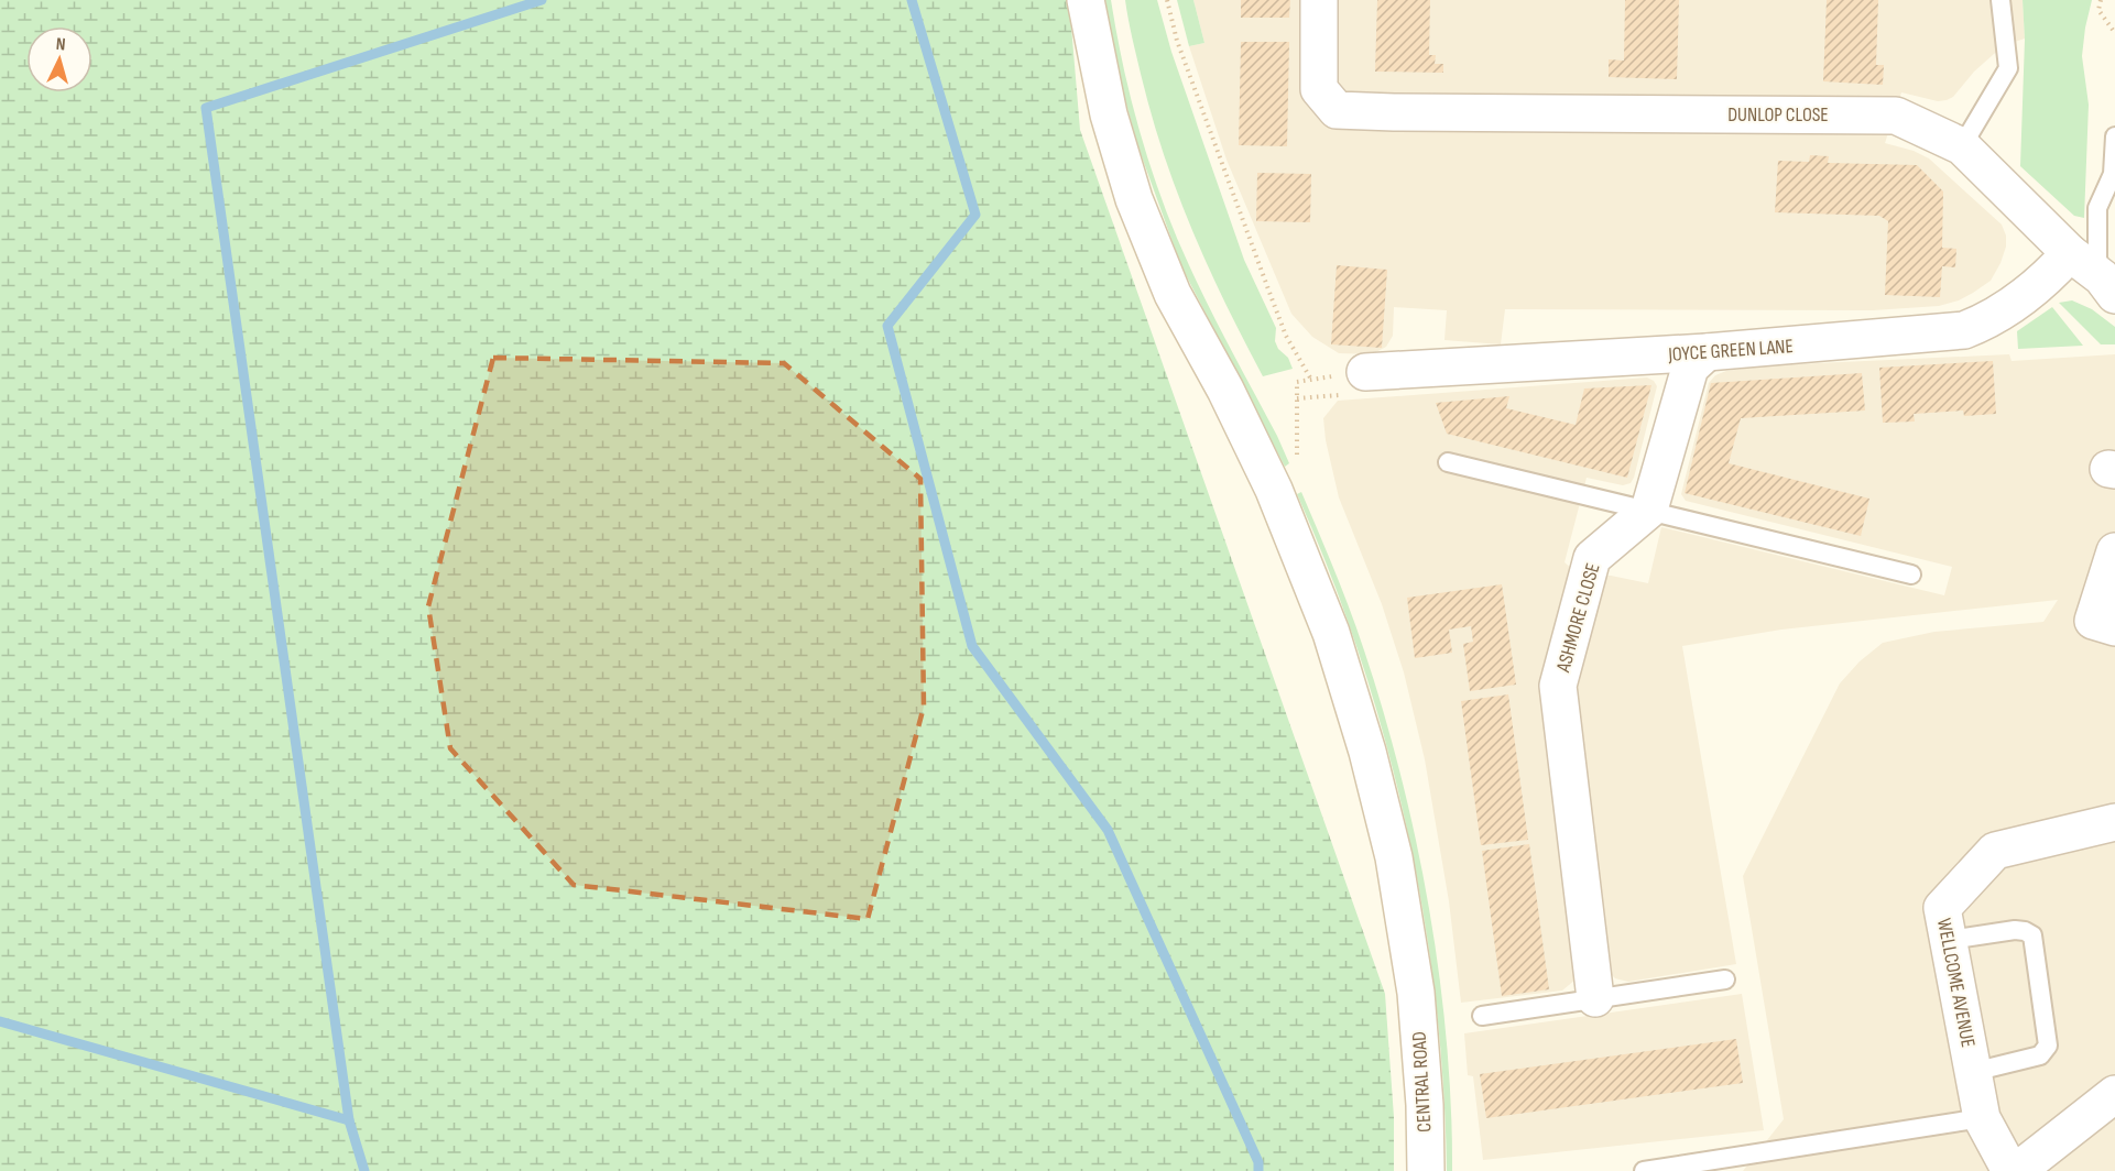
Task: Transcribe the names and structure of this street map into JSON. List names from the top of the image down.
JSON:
{
  "streets": {
    "street": [
      "DUNLOP CLOSE",
      "JOYCE GREEN LANE",
      "ASHMORE CLOSE",
      "WELLCOME AVENUE",
      "CENTRAL ROAD"
    ]
  },
  "crossings": [
    ["DUNLOP CLOSE", "JOYCE GREEN LANE"]
  ],
  "north": "top"
}
